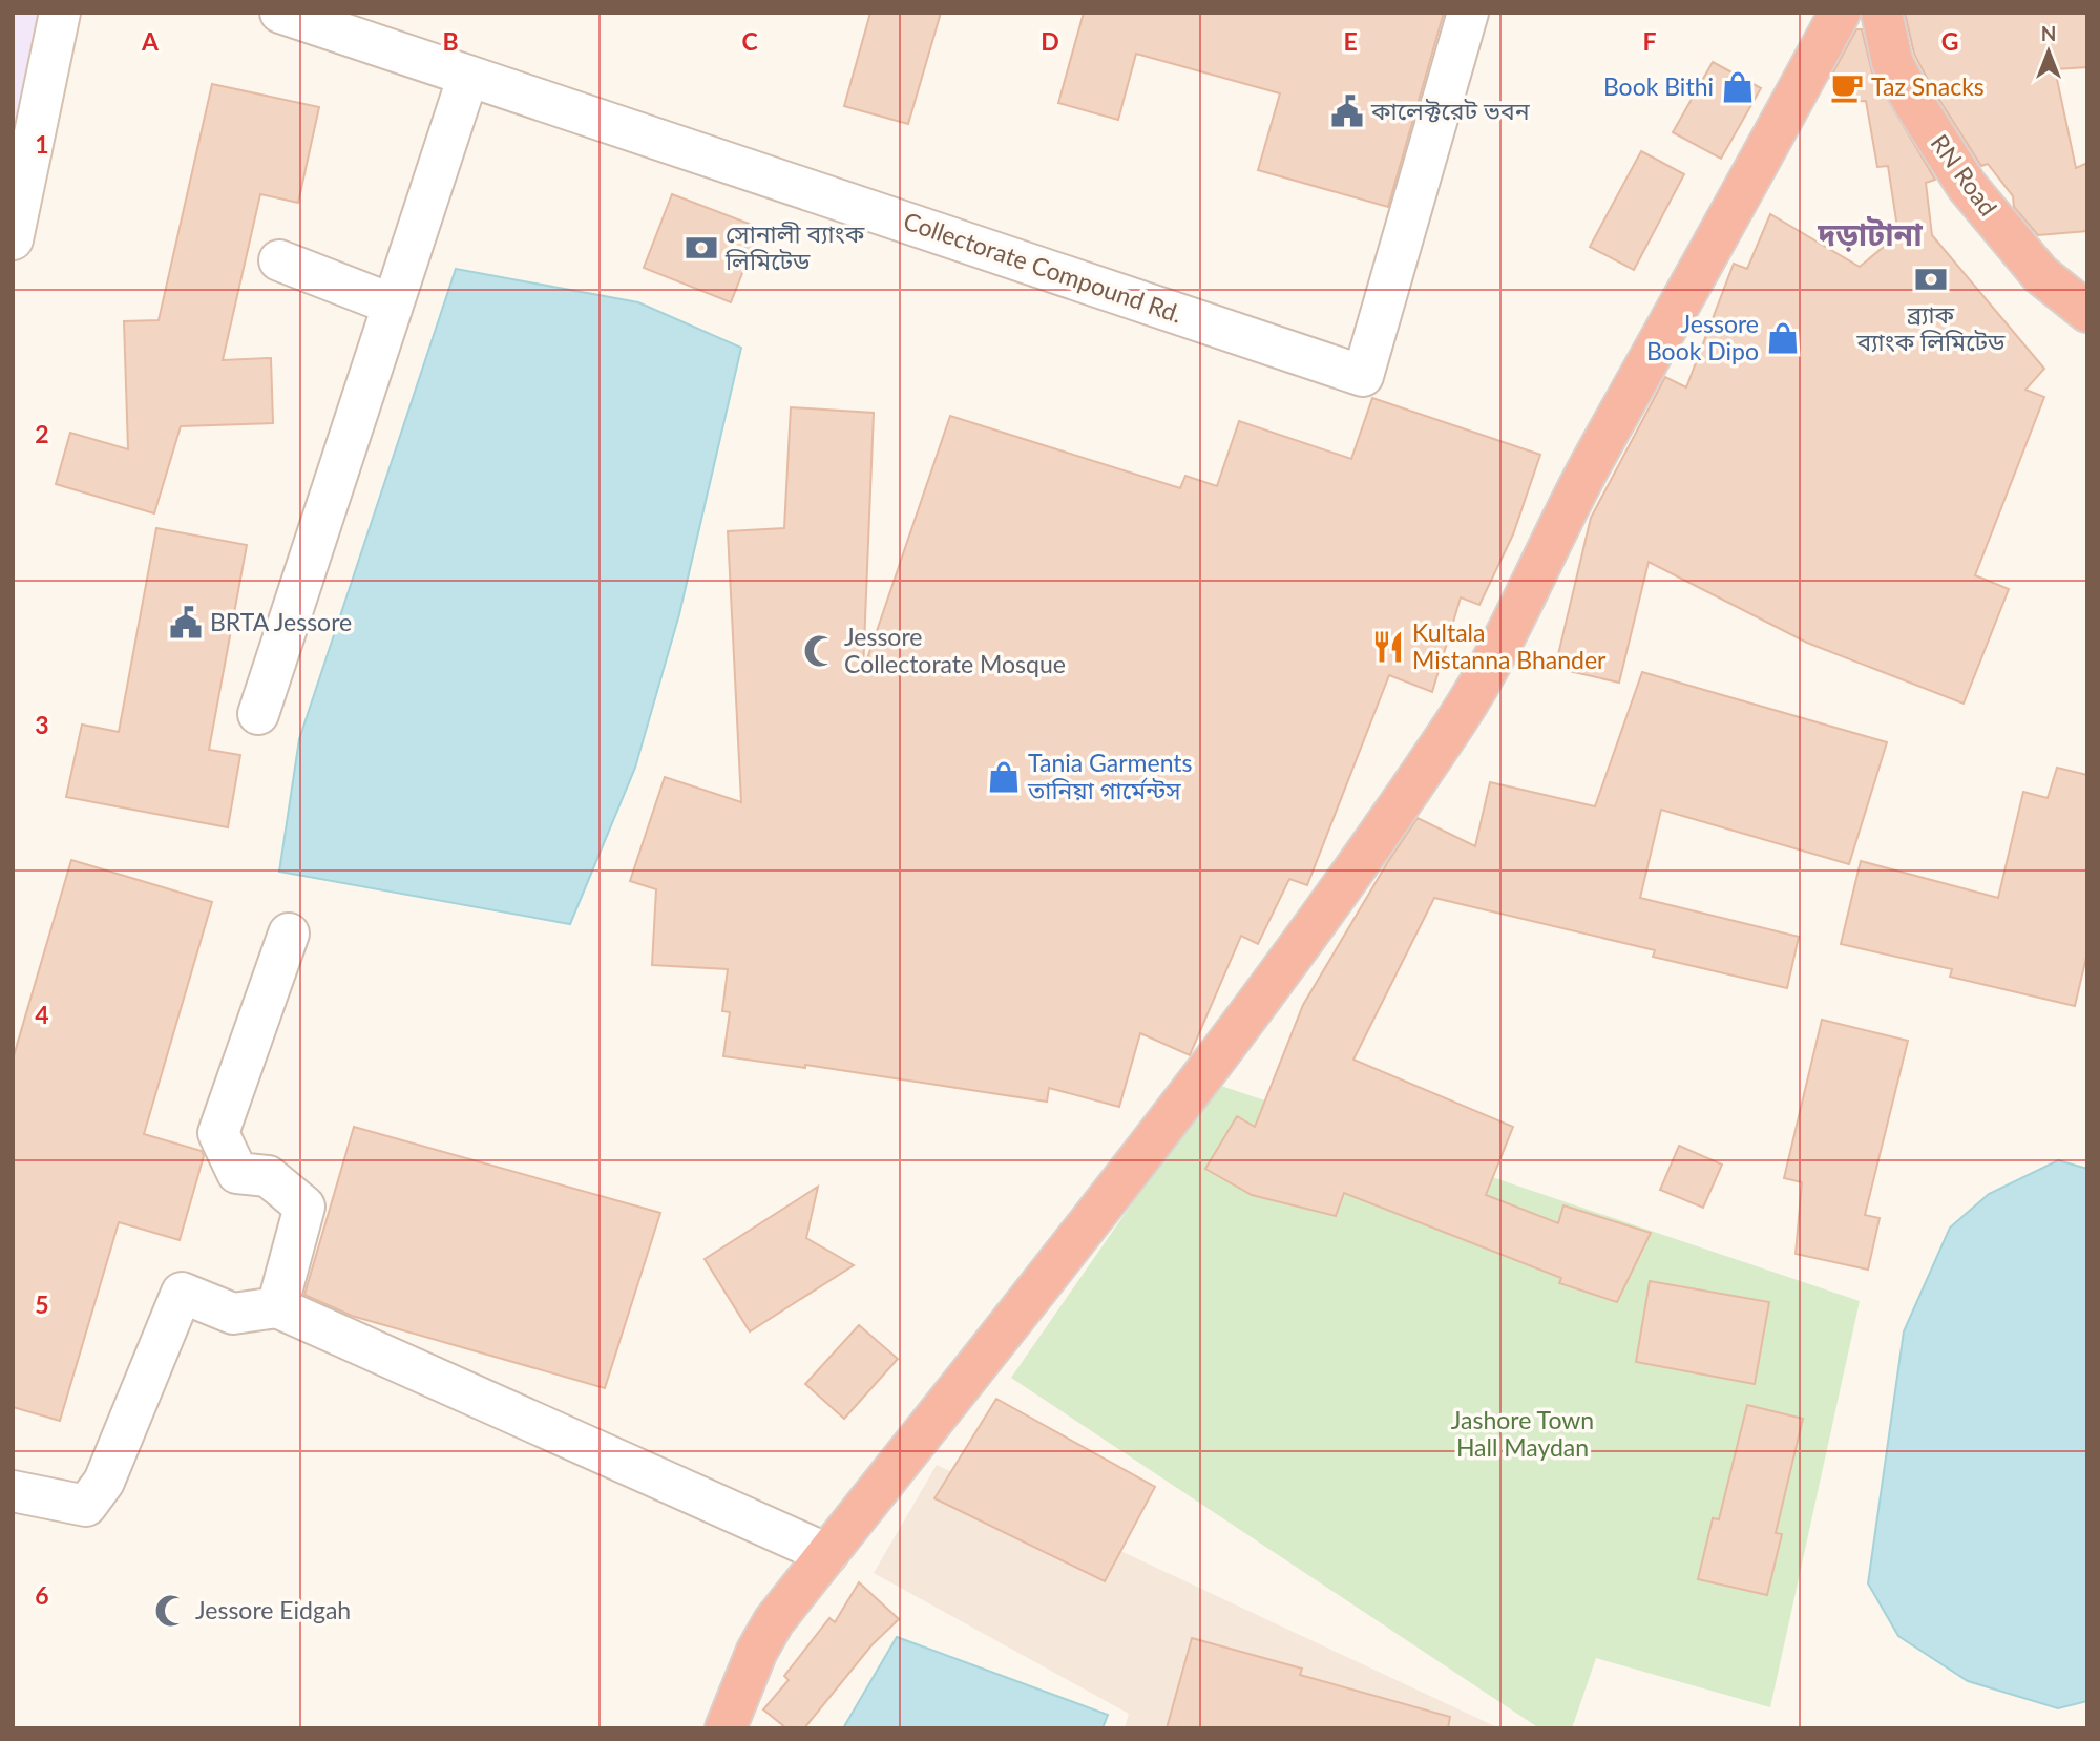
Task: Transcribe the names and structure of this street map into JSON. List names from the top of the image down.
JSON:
{
  "streets": {
    "highway": ["RN Road"],
    "street": ["Collectorate Compound Rd."]
  },
  "districts": ["দড়াটানা"],
  "parks": ["Jashore Town Hall Maydan"],
  "places": {
    "shop": ["Book Bithi", "Jessore Book Dipo", "Tania Garments তানিয়া গার্মেন্টস"],
    "cafe": ["Taz Snacks"],
    "public building": ["কালেক্টরেট ভবন", "BRTA Jessore"],
    "bank": ["সোনালী ব্যাংক লিমিটেড", "ব্র্যাক ব্যাংক লিমিটেড"],
    "restaurant": ["Kultala Mistanna Bhander"],
    "mosque": ["Jessore Collectorate Mosque", "Jessore Eidgah"]
  },
  "north": "top",
  "grid": {
    "columns": [
      "A",
      "B",
      "C",
      "D",
      "E",
      "F",
      "G"
    ],
    "rows": [
      "1",
      "2",
      "3",
      "4",
      "5",
      "6"
    ]
  }
}
